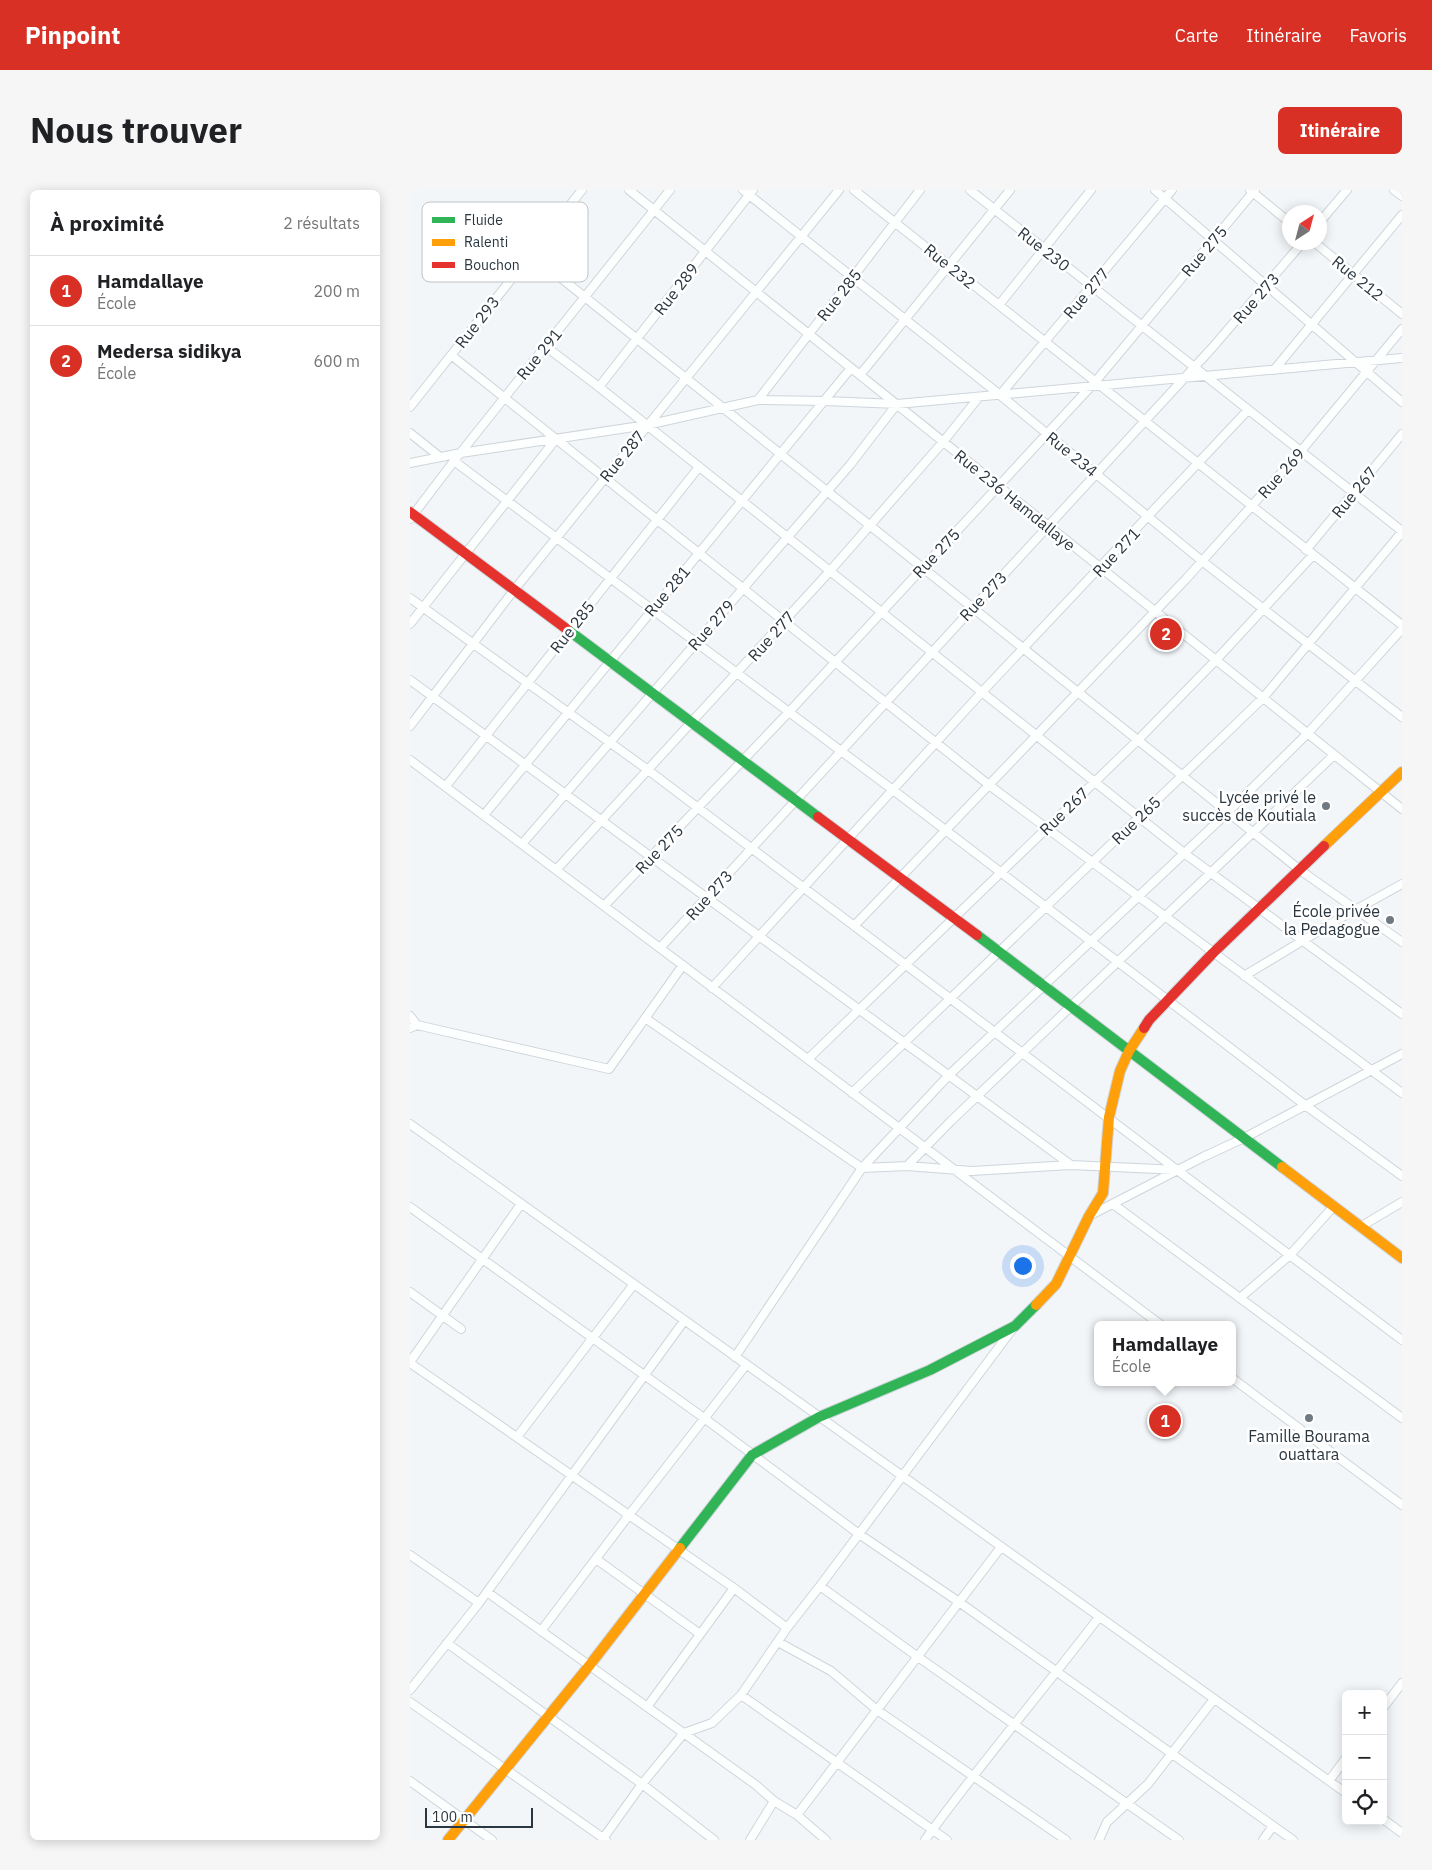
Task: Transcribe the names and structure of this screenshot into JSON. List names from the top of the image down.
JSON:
{
  "streets": {
    "street": [
      "Rue 230",
      "Rue 275",
      "Rue 232",
      "Rue 212",
      "Rue 289",
      "Rue 277",
      "Rue 285",
      "Rue 273",
      "Rue 293",
      "Rue 291",
      "Rue 234",
      "Rue 287",
      "Rue 269",
      "Rue 267",
      "Rue 236 Hamdallaye",
      "Rue 271",
      "Rue 281",
      "Rue 279",
      "Rue 265"
    ]
  },
  "crossings": [
    ["Rue 230", "Rue 275"],
    ["Rue 230", "Rue 277"],
    ["Rue 230", "Rue 273"],
    ["Rue 230", "Rue 269"],
    ["Rue 230", "Rue 267"],
    ["Rue 230", "Rue 271"],
    ["Rue 230", "Rue 265"],
    ["Rue 275", "Rue 232"],
    ["Rue 275", "Rue 234"],
    ["Rue 275", "Rue 236 Hamdallaye"],
    ["Rue 232", "Rue 277"],
    ["Rue 232", "Rue 285"],
    ["Rue 232", "Rue 273"],
    ["Rue 232", "Rue 269"],
    ["Rue 232", "Rue 267"],
    ["Rue 232", "Rue 271"],
    ["Rue 232", "Rue 265"],
    ["Rue 289", "Rue 234"],
    ["Rue 289", "Rue 236 Hamdallaye"],
    ["Rue 277", "Rue 234"],
    ["Rue 277", "Rue 236 Hamdallaye"],
    ["Rue 285", "Rue 234"],
    ["Rue 285", "Rue 236 Hamdallaye"],
    ["Rue 273", "Rue 234"],
    ["Rue 273", "Rue 236 Hamdallaye"],
    ["Rue 291", "Rue 236 Hamdallaye"],
    ["Rue 234", "Rue 287"],
    ["Rue 234", "Rue 269"],
    ["Rue 234", "Rue 267"],
    ["Rue 234", "Rue 271"],
    ["Rue 234", "Rue 265"],
    ["Rue 287", "Rue 236 Hamdallaye"],
    ["Rue 269", "Rue 236 Hamdallaye"],
    ["Rue 267", "Rue 236 Hamdallaye"],
    ["Rue 236 Hamdallaye", "Rue 271"],
    ["Rue 236 Hamdallaye", "Rue 281"],
    ["Rue 236 Hamdallaye", "Rue 279"],
    ["Rue 236 Hamdallaye", "Rue 265"]
  ],
  "places": ["Lycée privé le succès de Koutiala", "École privée la Pedagogue", "Famille Bourama ouattara"],
  "legend": ["Fluide", "Ralenti", "Bouchon"],
  "scale_bar": "100 m",
  "north": "top right",
  "page": {
    "header": "Pinpoint",
    "nav": ["Carte", "Itinéraire", "Favoris"],
    "title": "Nous trouver",
    "buttons": "Itinéraire",
    "heading": ["À proximité", "2 résultats"],
    "list": [
      {
        "mark": "1",
        "name": "Hamdallaye",
        "note": "École",
        "value": "200 m"
      },
      {
        "mark": "2",
        "name": "Medersa sidikya",
        "note": "École",
        "value": "600 m"
      }
    ],
    "pins": ["2", "1"],
    "popup": ["Hamdallaye", "École"],
    "map_buttons": ["+", "−"],
    "scale": "100 m"
  }
}
